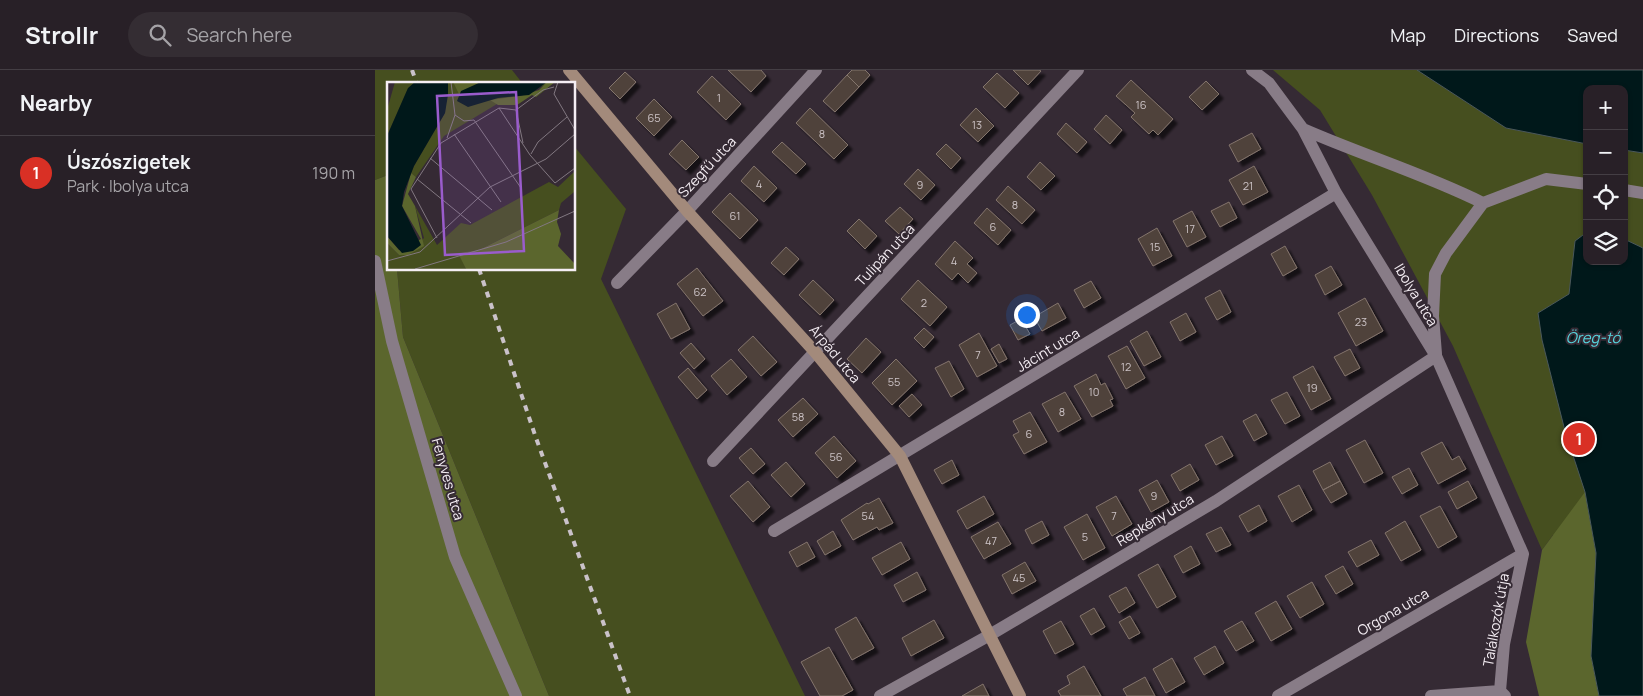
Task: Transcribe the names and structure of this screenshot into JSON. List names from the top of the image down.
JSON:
{
  "streets": {
    "street": [
      "Szegfű utca",
      "Tulipán utca",
      "Ibolya utca",
      "Jácint utca",
      "Árpád utca",
      "Fenyves utca",
      "Repkény utca",
      "Orgona utca",
      "Találkozók útja"
    ]
  },
  "crossings": [
    ["Szegfű utca", "Árpád utca"],
    ["Tulipán utca", "Árpád utca"],
    ["Ibolya utca", "Jácint utca"],
    ["Ibolya utca", "Repkény utca"],
    ["Ibolya utca", "Orgona utca"],
    ["Ibolya utca", "Találkozók útja"],
    ["Jácint utca", "Árpád utca"],
    ["Árpád utca", "Repkény utca"],
    ["Orgona utca", "Találkozók útja"]
  ],
  "water": ["Öreg-tó"],
  "house_numbers": [
    "1",
    "16",
    "65",
    "13",
    "8",
    "4",
    "9",
    "21",
    "8",
    "61",
    "6",
    "17",
    "15",
    "4",
    "62",
    "2",
    "23",
    "7",
    "12",
    "55",
    "19",
    "10",
    "8",
    "58",
    "6",
    "56",
    "9",
    "54",
    "7",
    "5",
    "47",
    "45"
  ],
  "page": {
    "header": "Strollr",
    "search": "Search here",
    "nav": ["Map", "Directions", "Saved"],
    "heading": "Nearby",
    "map_buttons": ["+", "−"],
    "list": [
      {
        "mark": "1",
        "name": "Úszószigetek",
        "note": "Park · Ibolya utca",
        "value": "190 m"
      }
    ],
    "pins": "1"
  }
}
